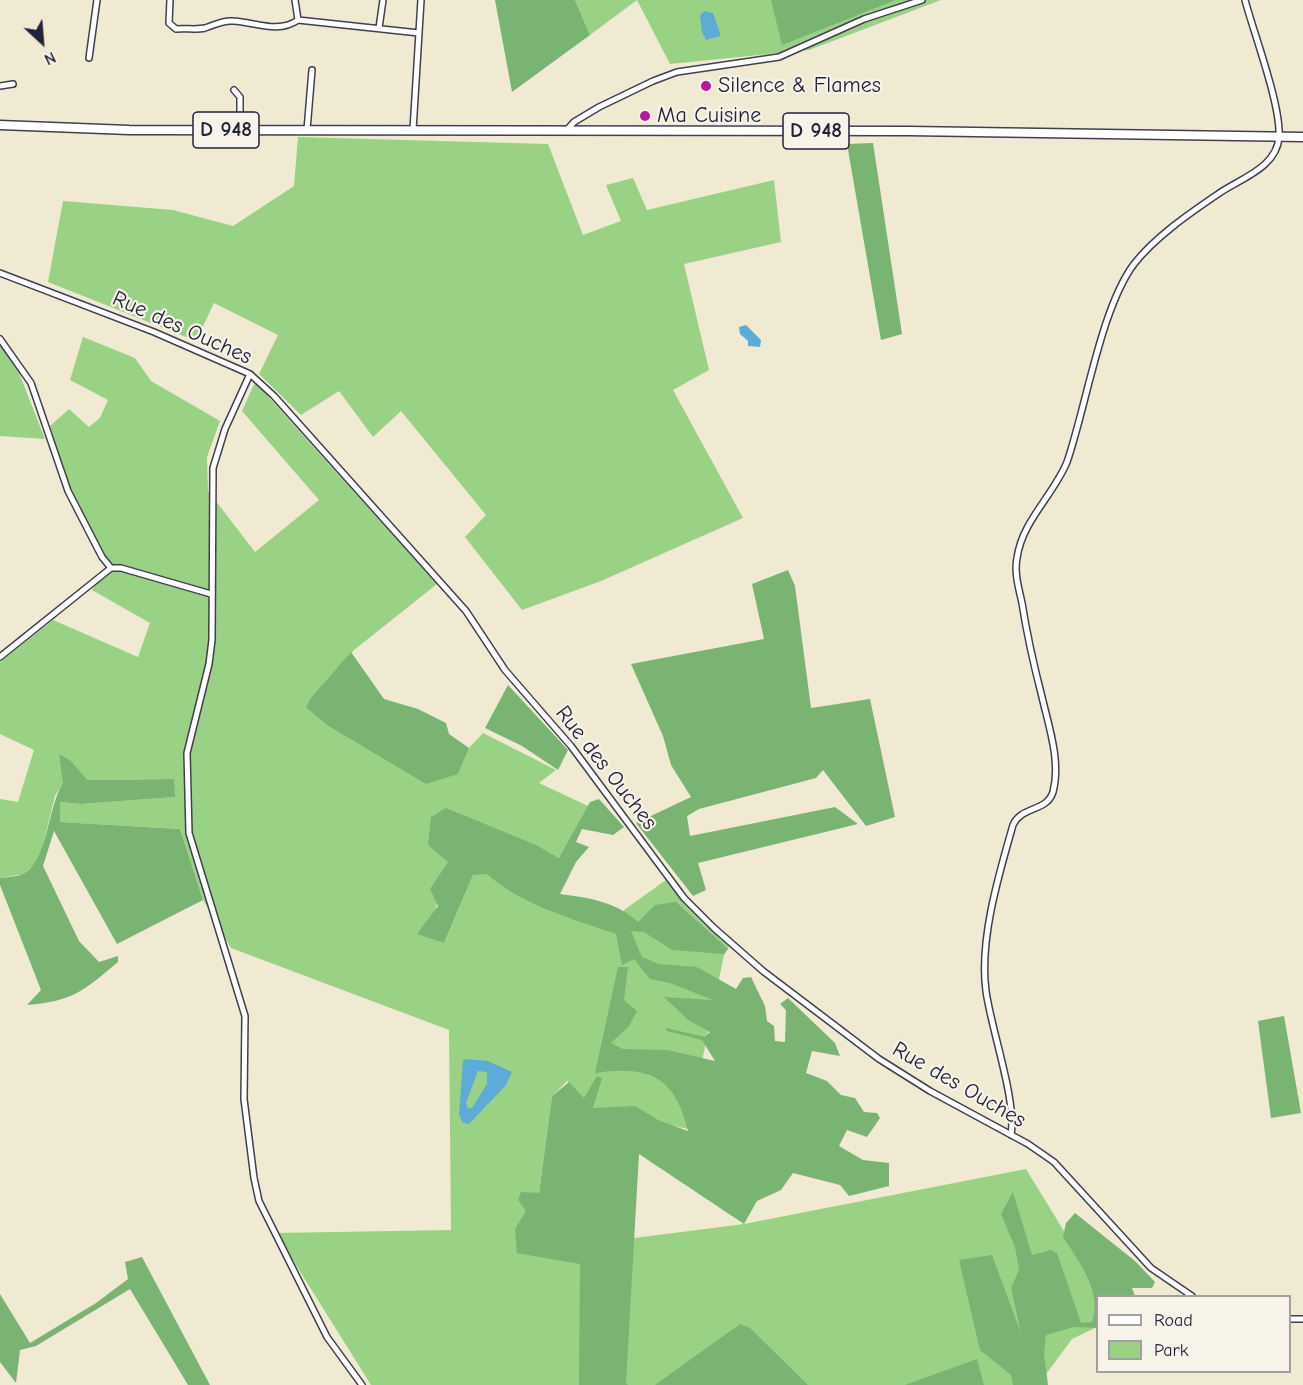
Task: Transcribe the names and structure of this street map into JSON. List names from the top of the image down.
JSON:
{
  "streets": {
    "main road": ["D 948"],
    "street": ["Rue des Ouches"]
  },
  "places": ["Silence & Flames", "Ma Cuisine"],
  "legend": ["Road", "Park"],
  "north": "bottom right"
}
